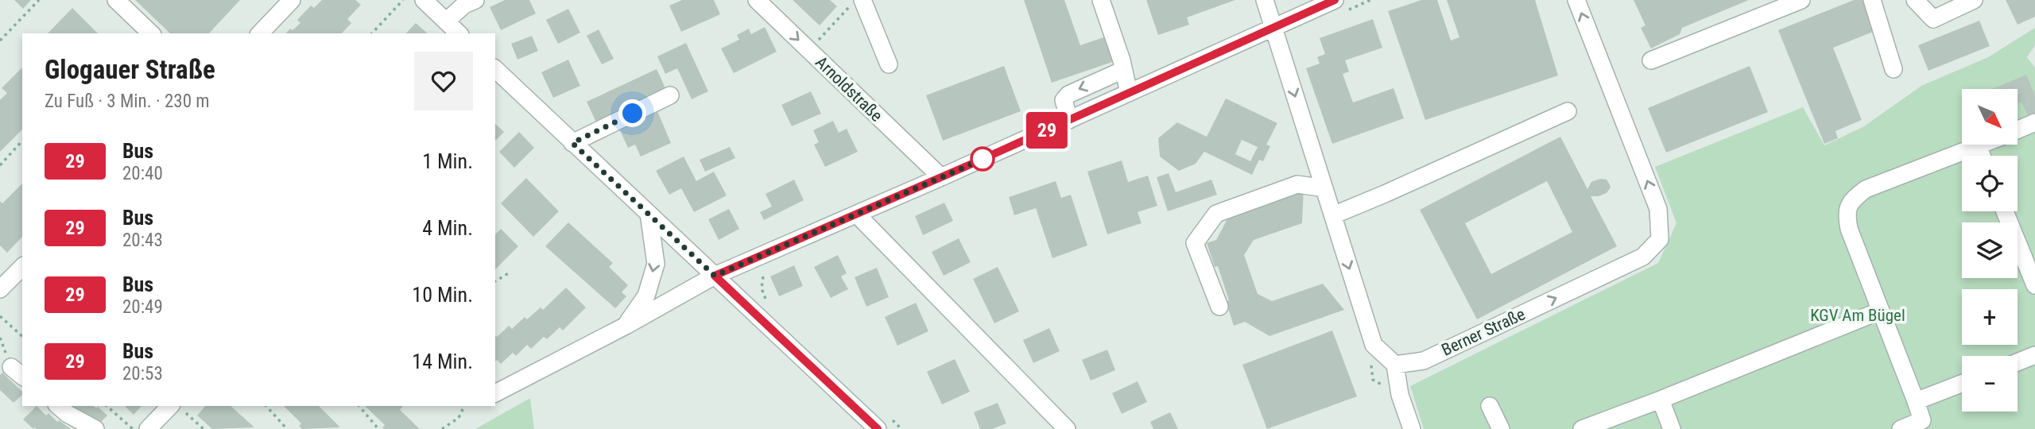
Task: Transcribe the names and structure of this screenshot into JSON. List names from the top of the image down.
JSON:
{
  "streets": {
    "street": ["Arnoldstraße", "Berner Straße"]
  },
  "parks": ["KGV Am Bügel"],
  "lines": ["bus line 29"],
  "north": "bottom right",
  "page": {
    "on_map": "29",
    "heading": ["Glogauer Straße", "Zu Fuß · 3 Min. · 230 m"],
    "map_buttons": ["+", "−"],
    "list": [
      {
        "mark": "29",
        "name": "Bus",
        "note": "20:40",
        "value": "1 Min."
      },
      {
        "mark": "29",
        "name": "Bus",
        "note": "20:43",
        "value": "4 Min."
      },
      {
        "mark": "29",
        "name": "Bus",
        "note": "20:49",
        "value": "10 Min."
      },
      {
        "mark": "29",
        "name": "Bus",
        "note": "20:53",
        "value": "14 Min."
      }
    ]
  }
}
